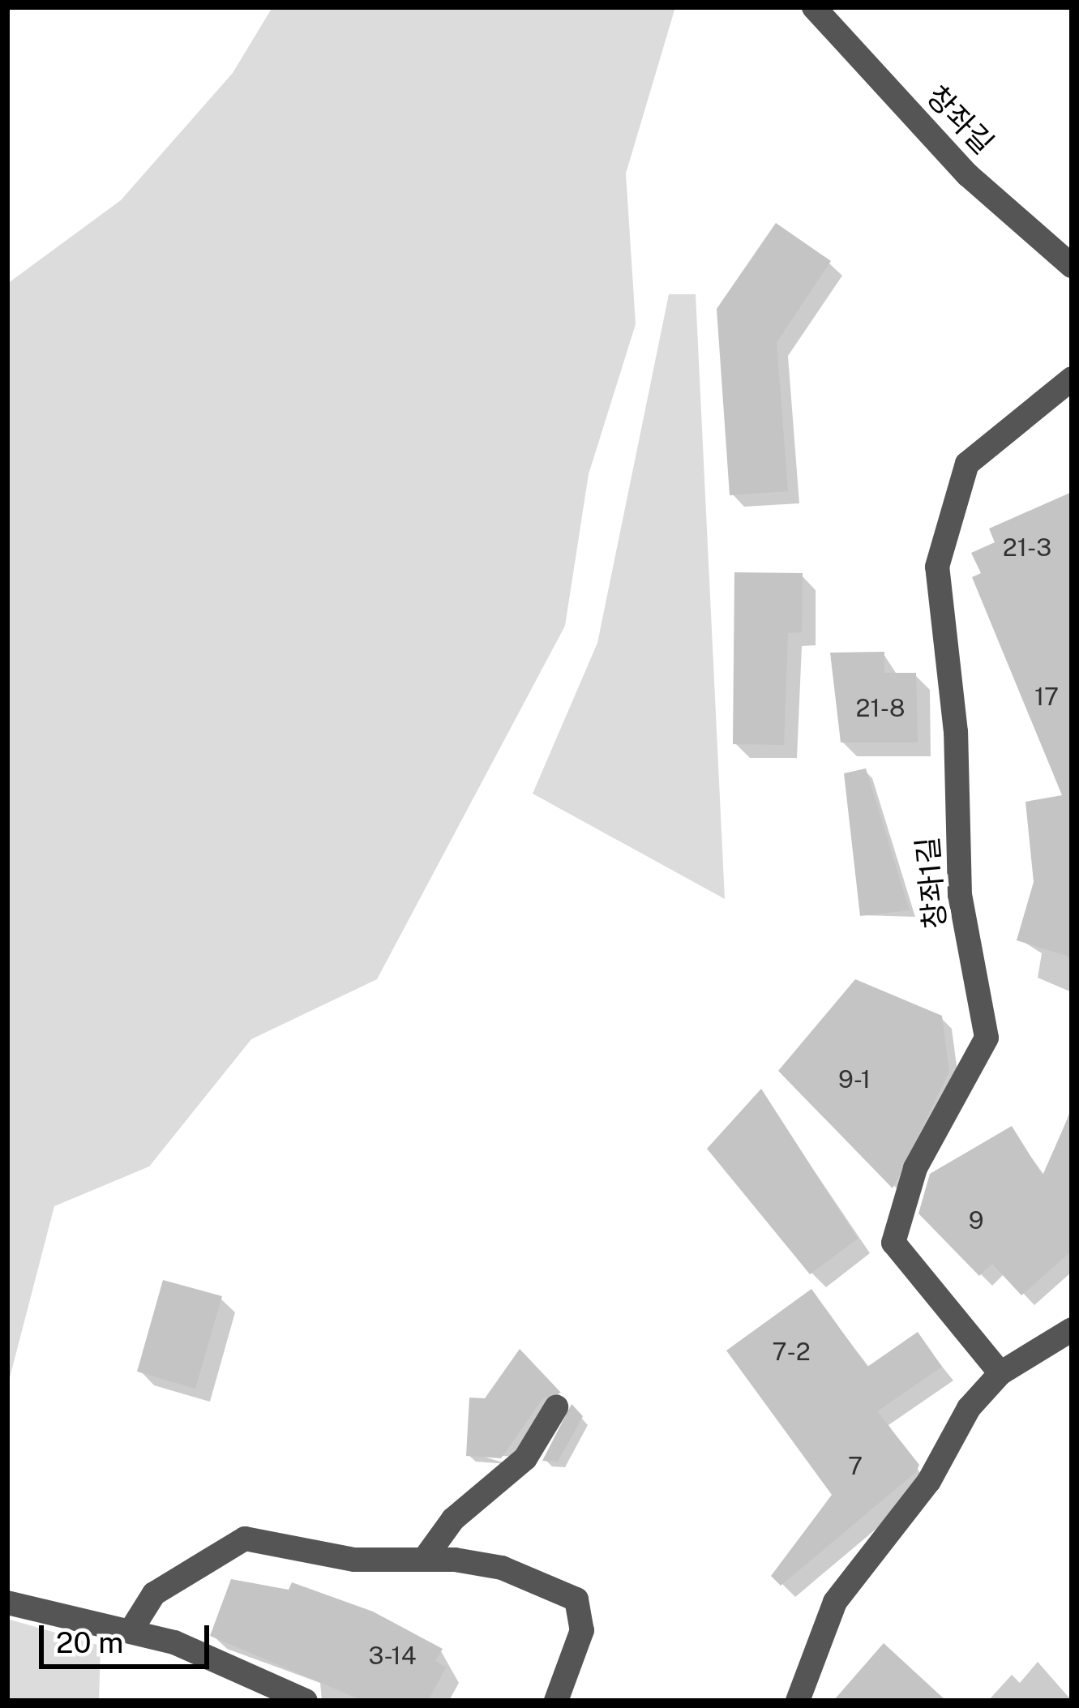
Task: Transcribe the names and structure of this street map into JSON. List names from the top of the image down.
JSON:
{
  "streets": {
    "street": ["창좌길", "창좌1길"]
  },
  "house_numbers": [
    "21-3",
    "17",
    "21-8",
    "9-1",
    "9",
    "7-2",
    "7",
    "3-14"
  ],
  "scale_bar": "20 m"
}
